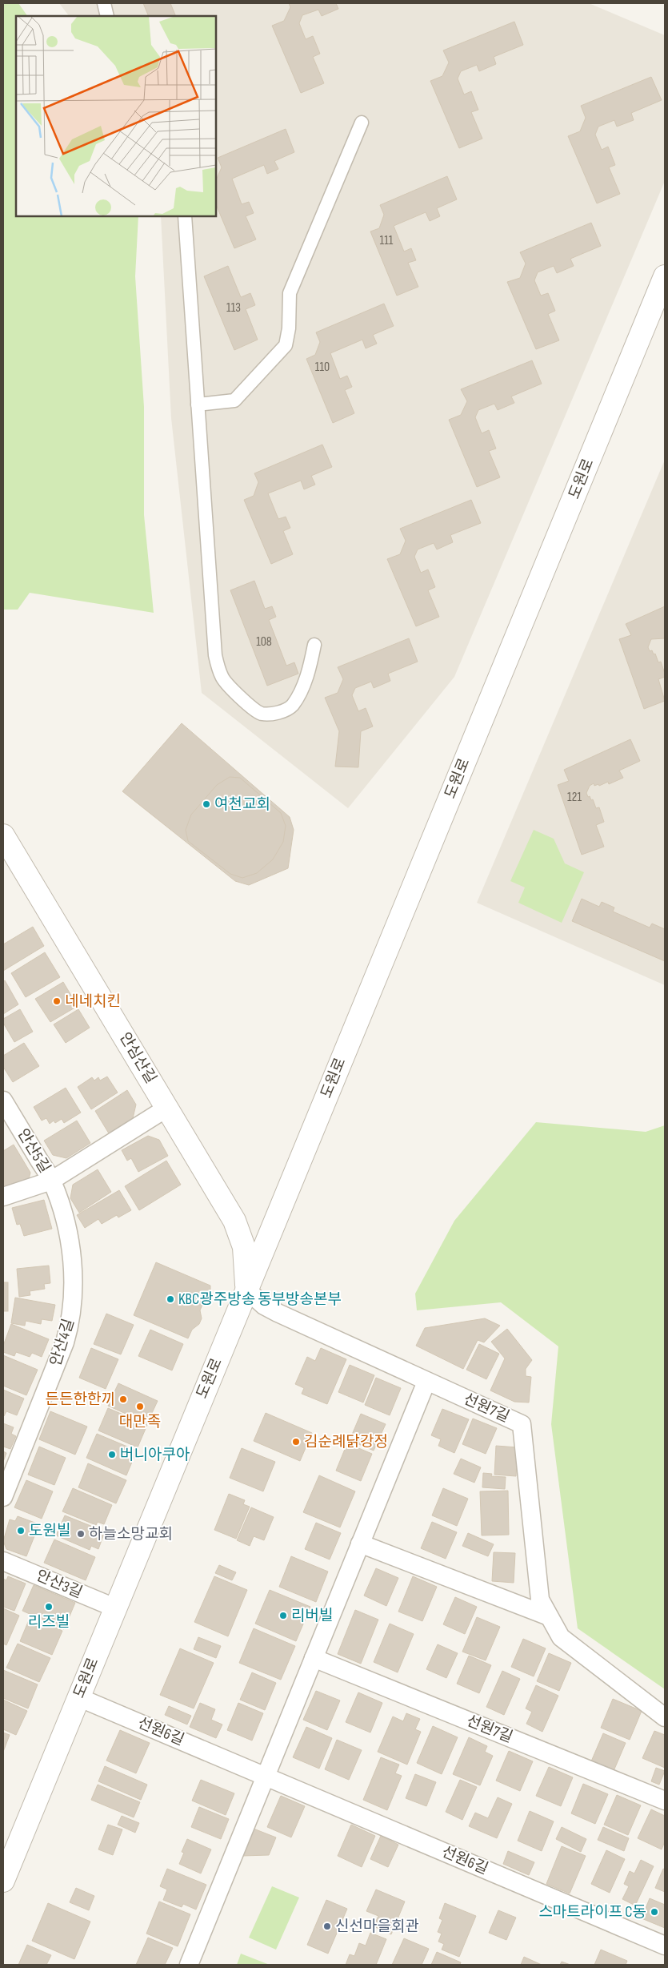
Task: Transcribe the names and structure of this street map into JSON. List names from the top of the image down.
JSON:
{
  "streets": {
    "street": [
      "도원로",
      "안심산길",
      "안산5길",
      "안산4길",
      "선원7길",
      "안산3길",
      "선원6길"
    ]
  },
  "crossings": [
    ["도원로", "안심산길"],
    ["도원로", "선원7길"],
    ["도원로", "안산3길"],
    ["도원로", "선원6길"],
    ["안심산길", "선원7길"],
    ["안산5길", "안산4길"]
  ],
  "places": [
    "여천교회",
    "네네치킨",
    "KBC광주방송 동부방송본부",
    "든든한한끼",
    "대만족",
    "김순례닭강정",
    "버니아쿠아",
    "도원빌",
    "하늘소망교회",
    "리즈빌",
    "리버빌",
    "스마트라이프 C동",
    "신선마을회관"
  ],
  "house_numbers": [
    "111",
    "113",
    "110",
    "108",
    "121"
  ]
}
